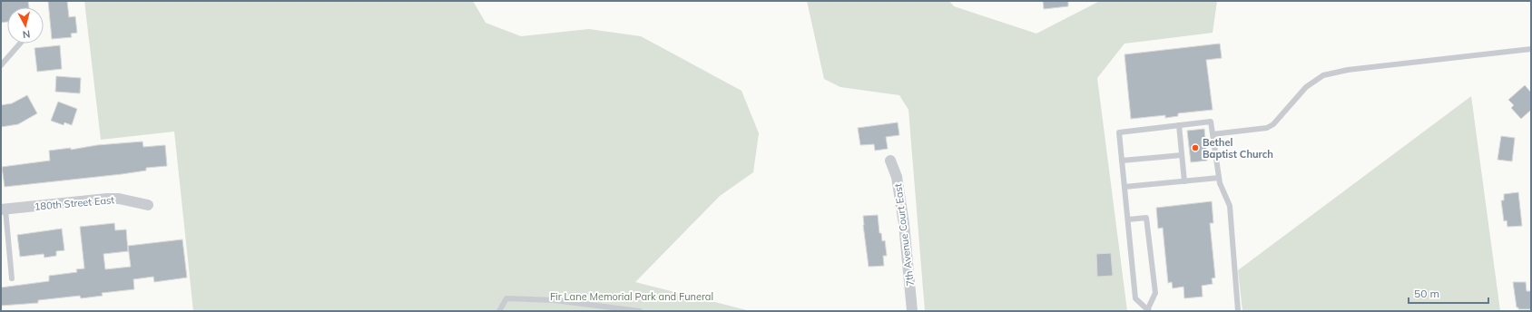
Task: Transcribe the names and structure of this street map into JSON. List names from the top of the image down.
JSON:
{
  "streets": {
    "street": ["180th Street East", "7th Avenue Court East"]
  },
  "parks": ["Fir Lane Memorial Park and Funeral"],
  "places": ["Bethel Baptist Church"],
  "scale_bar": "50 m",
  "north": "bottom"
}
